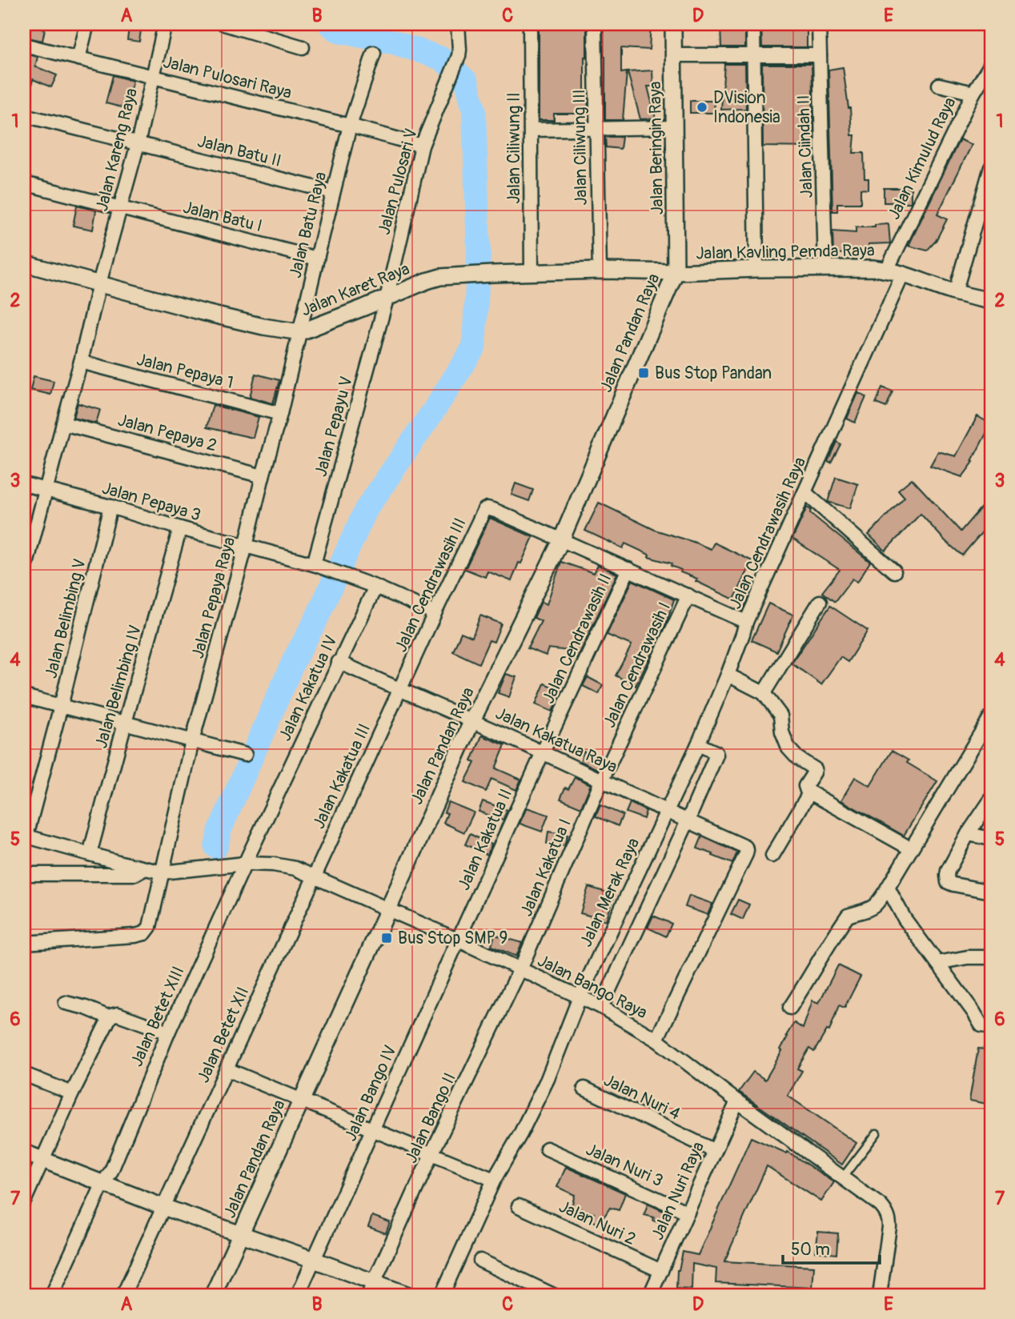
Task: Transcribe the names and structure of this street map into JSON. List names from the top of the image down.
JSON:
{
  "streets": {
    "street": [
      "Jalan Pulosari Raya",
      "Jalan Ciindah II",
      "Jalan Ciliwung III",
      "Jalan Ciliwung II",
      "Jalan Beringin Raya",
      "Jalan Kareng Raya",
      "Jalan Batu II",
      "Jalan Kimulud Raya",
      "Jalan Pulosari V",
      "Jalan Batu I",
      "Jalan Batu Raya",
      "Jalan Kavling Pemda Raya",
      "Jalan Karet Raya",
      "Jalan Pandan Raya",
      "Jalan Pepaya 1",
      "Jalan Pepayu V",
      "Jalan Pepaya 2",
      "Jalan Pepaya 3",
      "Jalan Cendrawasih Raya",
      "Jalan Cendrawasih III",
      "Jalan Pepaya Raya",
      "Jalan Belimbing V",
      "Jalan Cendrawasih II",
      "Jalan Cendrawasih I",
      "Jalan Belimbing IV",
      "Jalan Kakatua IV",
      "Jalan Kakatua Raya",
      "Jalan Kakatua III",
      "Jalan Kakatua II",
      "Jalan Kakatua I",
      "Jalan Merak Raya",
      "Jalan Bango Raya",
      "Jalan Betet XIII",
      "Jalan Betet XII",
      "Jalan Bango IV",
      "Jalan Nuri 4",
      "Jalan Bango II",
      "Jalan Nuri 3",
      "Jalan Nuri Raya",
      "Jalan Nuri 2"
    ]
  },
  "crossings": [
    ["Jalan Pulosari Raya", "Jalan Kareng Raya"],
    ["Jalan Pulosari Raya", "Jalan Pulosari V"],
    ["Jalan Pulosari Raya", "Jalan Batu Raya"],
    ["Jalan Ciindah II", "Jalan Kavling Pemda Raya"],
    ["Jalan Ciliwung III", "Jalan Karet Raya"],
    ["Jalan Ciliwung II", "Jalan Karet Raya"],
    ["Jalan Beringin Raya", "Jalan Kavling Pemda Raya"],
    ["Jalan Beringin Raya", "Jalan Karet Raya"],
    ["Jalan Beringin Raya", "Jalan Pandan Raya"],
    ["Jalan Kareng Raya", "Jalan Batu II"],
    ["Jalan Kareng Raya", "Jalan Batu I"],
    ["Jalan Kareng Raya", "Jalan Karet Raya"],
    ["Jalan Kareng Raya", "Jalan Pepaya 1"],
    ["Jalan Kareng Raya", "Jalan Pepaya 2"],
    ["Jalan Kareng Raya", "Jalan Pepaya 3"],
    ["Jalan Batu II", "Jalan Batu Raya"],
    ["Jalan Kimulud Raya", "Jalan Kavling Pemda Raya"],
    ["Jalan Pulosari V", "Jalan Karet Raya"],
    ["Jalan Pulosari V", "Jalan Pepayu V"],
    ["Jalan Batu I", "Jalan Batu Raya"],
    ["Jalan Batu Raya", "Jalan Karet Raya"],
    ["Jalan Batu Raya", "Jalan Pepaya Raya"],
    ["Jalan Kavling Pemda Raya", "Jalan Karet Raya"],
    ["Jalan Kavling Pemda Raya", "Jalan Pandan Raya"],
    ["Jalan Kavling Pemda Raya", "Jalan Cendrawasih Raya"],
    ["Jalan Karet Raya", "Jalan Pandan Raya"],
    ["Jalan Karet Raya", "Jalan Pepayu V"],
    ["Jalan Karet Raya", "Jalan Pepaya Raya"],
    ["Jalan Pandan Raya", "Jalan Cendrawasih Raya"],
    ["Jalan Pandan Raya", "Jalan Cendrawasih III"],
    ["Jalan Pandan Raya", "Jalan Kakatua Raya"],
    ["Jalan Pandan Raya", "Jalan Bango Raya"],
    ["Jalan Pandan Raya", "Jalan Betet XIII"],
    ["Jalan Pandan Raya", "Jalan Betet XII"],
    ["Jalan Pandan Raya", "Jalan Bango IV"],
    ["Jalan Pandan Raya", "Jalan Bango II"],
    ["Jalan Pepaya 1", "Jalan Pepaya Raya"],
    ["Jalan Pepayu V", "Jalan Pepaya 3"],
    ["Jalan Pepaya 2", "Jalan Pepaya Raya"],
    ["Jalan Pepaya 3", "Jalan Pepaya Raya"],
    ["Jalan Pepaya 3", "Jalan Belimbing V"],
    ["Jalan Pepaya 3", "Jalan Belimbing IV"],
    ["Jalan Pepaya 3", "Jalan Kakatua IV"],
    ["Jalan Cendrawasih Raya", "Jalan Cendrawasih III"],
    ["Jalan Cendrawasih Raya", "Jalan Cendrawasih II"],
    ["Jalan Cendrawasih Raya", "Jalan Cendrawasih I"],
    ["Jalan Cendrawasih Raya", "Jalan Merak Raya"],
    ["Jalan Cendrawasih III", "Jalan Kakatua Raya"],
    ["Jalan Cendrawasih III", "Jalan Kakatua III"],
    ["Jalan Pepaya Raya", "Jalan Bango Raya"],
    ["Jalan Cendrawasih II", "Jalan Kakatua Raya"],
    ["Jalan Cendrawasih II", "Jalan Kakatua II"],
    ["Jalan Cendrawasih I", "Jalan Kakatua Raya"],
    ["Jalan Cendrawasih I", "Jalan Kakatua I"],
    ["Jalan Kakatua IV", "Jalan Kakatua Raya"],
    ["Jalan Kakatua IV", "Jalan Bango Raya"],
    ["Jalan Kakatua IV", "Jalan Betet XIII"],
    ["Jalan Kakatua Raya", "Jalan Kakatua III"],
    ["Jalan Kakatua Raya", "Jalan Kakatua II"],
    ["Jalan Kakatua Raya", "Jalan Kakatua I"],
    ["Jalan Kakatua Raya", "Jalan Merak Raya"],
    ["Jalan Kakatua Raya", "Jalan Bango Raya"],
    ["Jalan Kakatua III", "Jalan Bango Raya"],
    ["Jalan Kakatua III", "Jalan Betet XII"],
    ["Jalan Kakatua II", "Jalan Bango Raya"],
    ["Jalan Kakatua II", "Jalan Bango IV"],
    ["Jalan Kakatua I", "Jalan Bango Raya"],
    ["Jalan Kakatua I", "Jalan Bango II"],
    ["Jalan Merak Raya", "Jalan Bango Raya"],
    ["Jalan Bango Raya", "Jalan Betet XIII"],
    ["Jalan Bango Raya", "Jalan Betet XII"],
    ["Jalan Bango Raya", "Jalan Bango IV"],
    ["Jalan Bango Raya", "Jalan Bango II"],
    ["Jalan Bango Raya", "Jalan Nuri Raya"],
    ["Jalan Nuri 4", "Jalan Nuri Raya"],
    ["Jalan Nuri 3", "Jalan Nuri Raya"],
    ["Jalan Nuri Raya", "Jalan Nuri 2"]
  ],
  "places": {
    "other": ["DVision Indonesia"],
    "transit": ["Bus Stop Pandan", "Bus Stop SMP 9"]
  },
  "scale_bar": "50 m",
  "grid": {
    "columns": [
      "A",
      "B",
      "C",
      "D",
      "E"
    ],
    "rows": [
      "1",
      "2",
      "3",
      "4",
      "5",
      "6",
      "7"
    ]
  }
}
